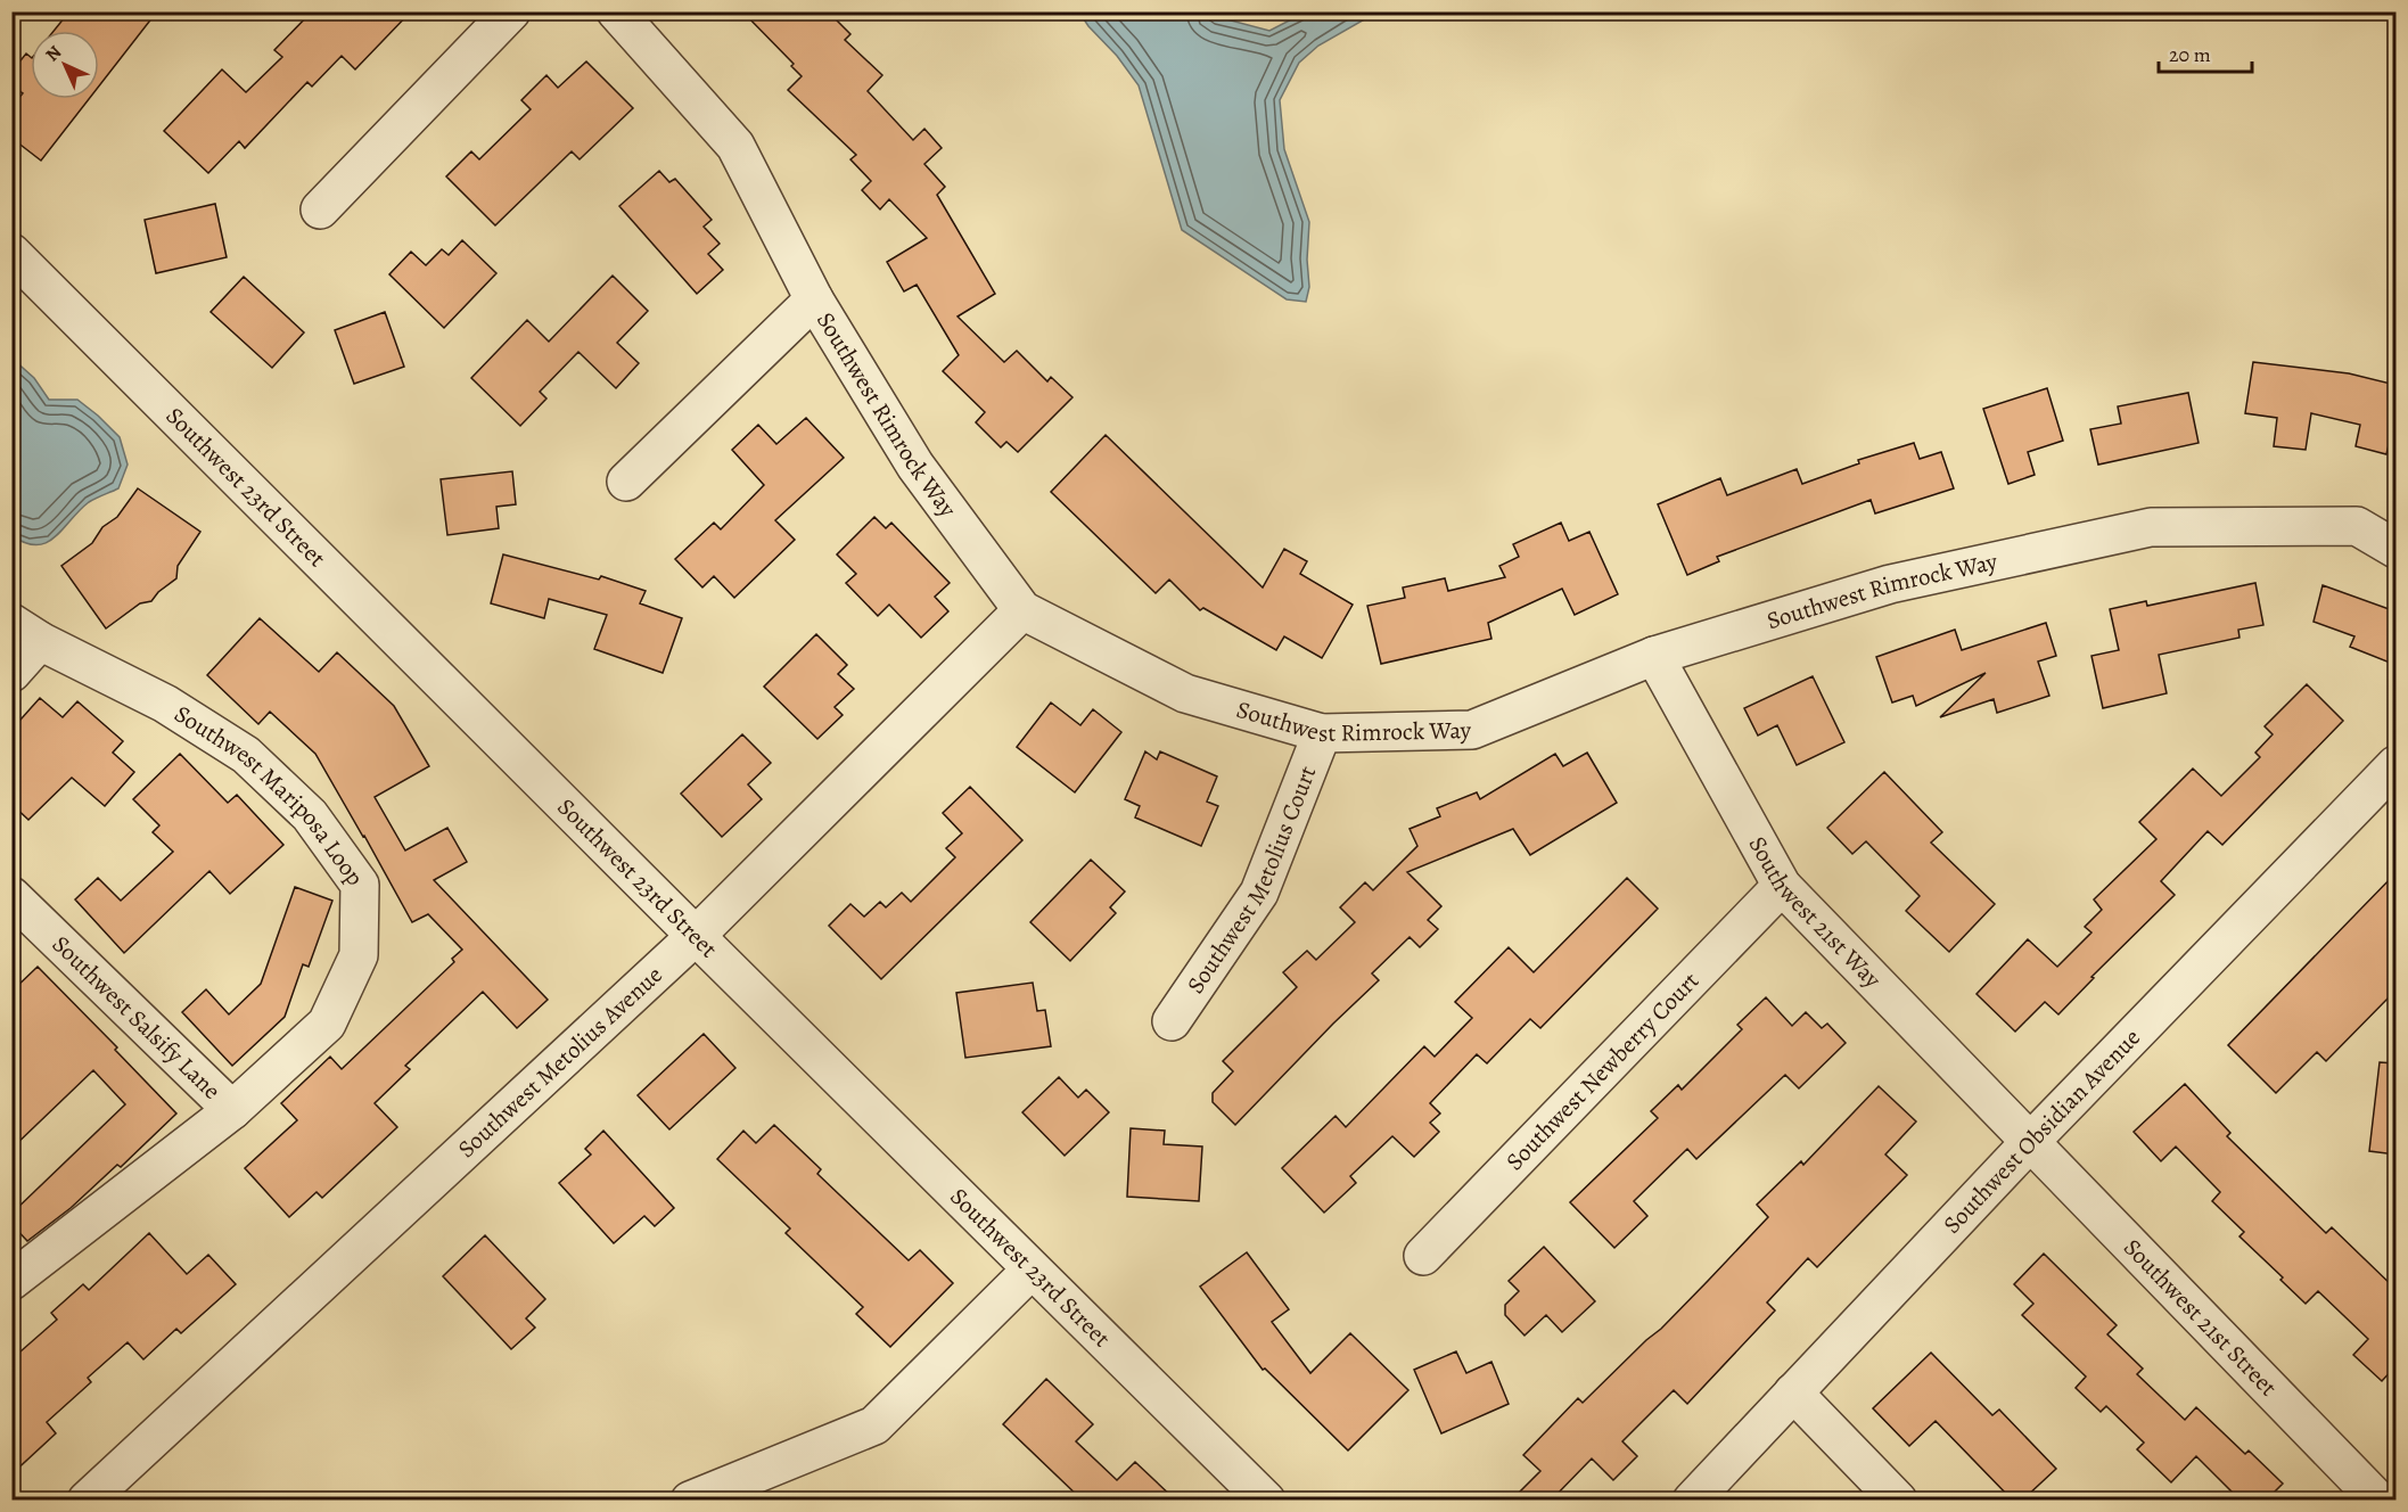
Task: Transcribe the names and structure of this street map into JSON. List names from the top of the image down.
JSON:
{
  "streets": {
    "street": [
      "Southwest Rimrock Way",
      "Southwest 23rd Street",
      "Southwest Mariposa Loop",
      "Southwest Metolius Court",
      "Southwest 21st Way",
      "Southwest Salsify Lane",
      "Southwest Metolius Avenue",
      "Southwest Newberry Court",
      "Southwest Obsidian Avenue",
      "Southwest 21st Street"
    ]
  },
  "crossings": [
    ["Southwest Rimrock Way", "Southwest Metolius Court"],
    ["Southwest Rimrock Way", "Southwest 21st Way"],
    ["Southwest Rimrock Way", "Southwest Metolius Avenue"],
    ["Southwest 23rd Street", "Southwest Metolius Avenue"],
    ["Southwest Mariposa Loop", "Southwest Salsify Lane"],
    ["Southwest 21st Way", "Southwest Newberry Court"],
    ["Southwest 21st Way", "Southwest Obsidian Avenue"],
    ["Southwest 21st Way", "Southwest 21st Street"],
    ["Southwest Obsidian Avenue", "Southwest 21st Street"]
  ],
  "scale_bar": "20 m",
  "north": "top left"
}
